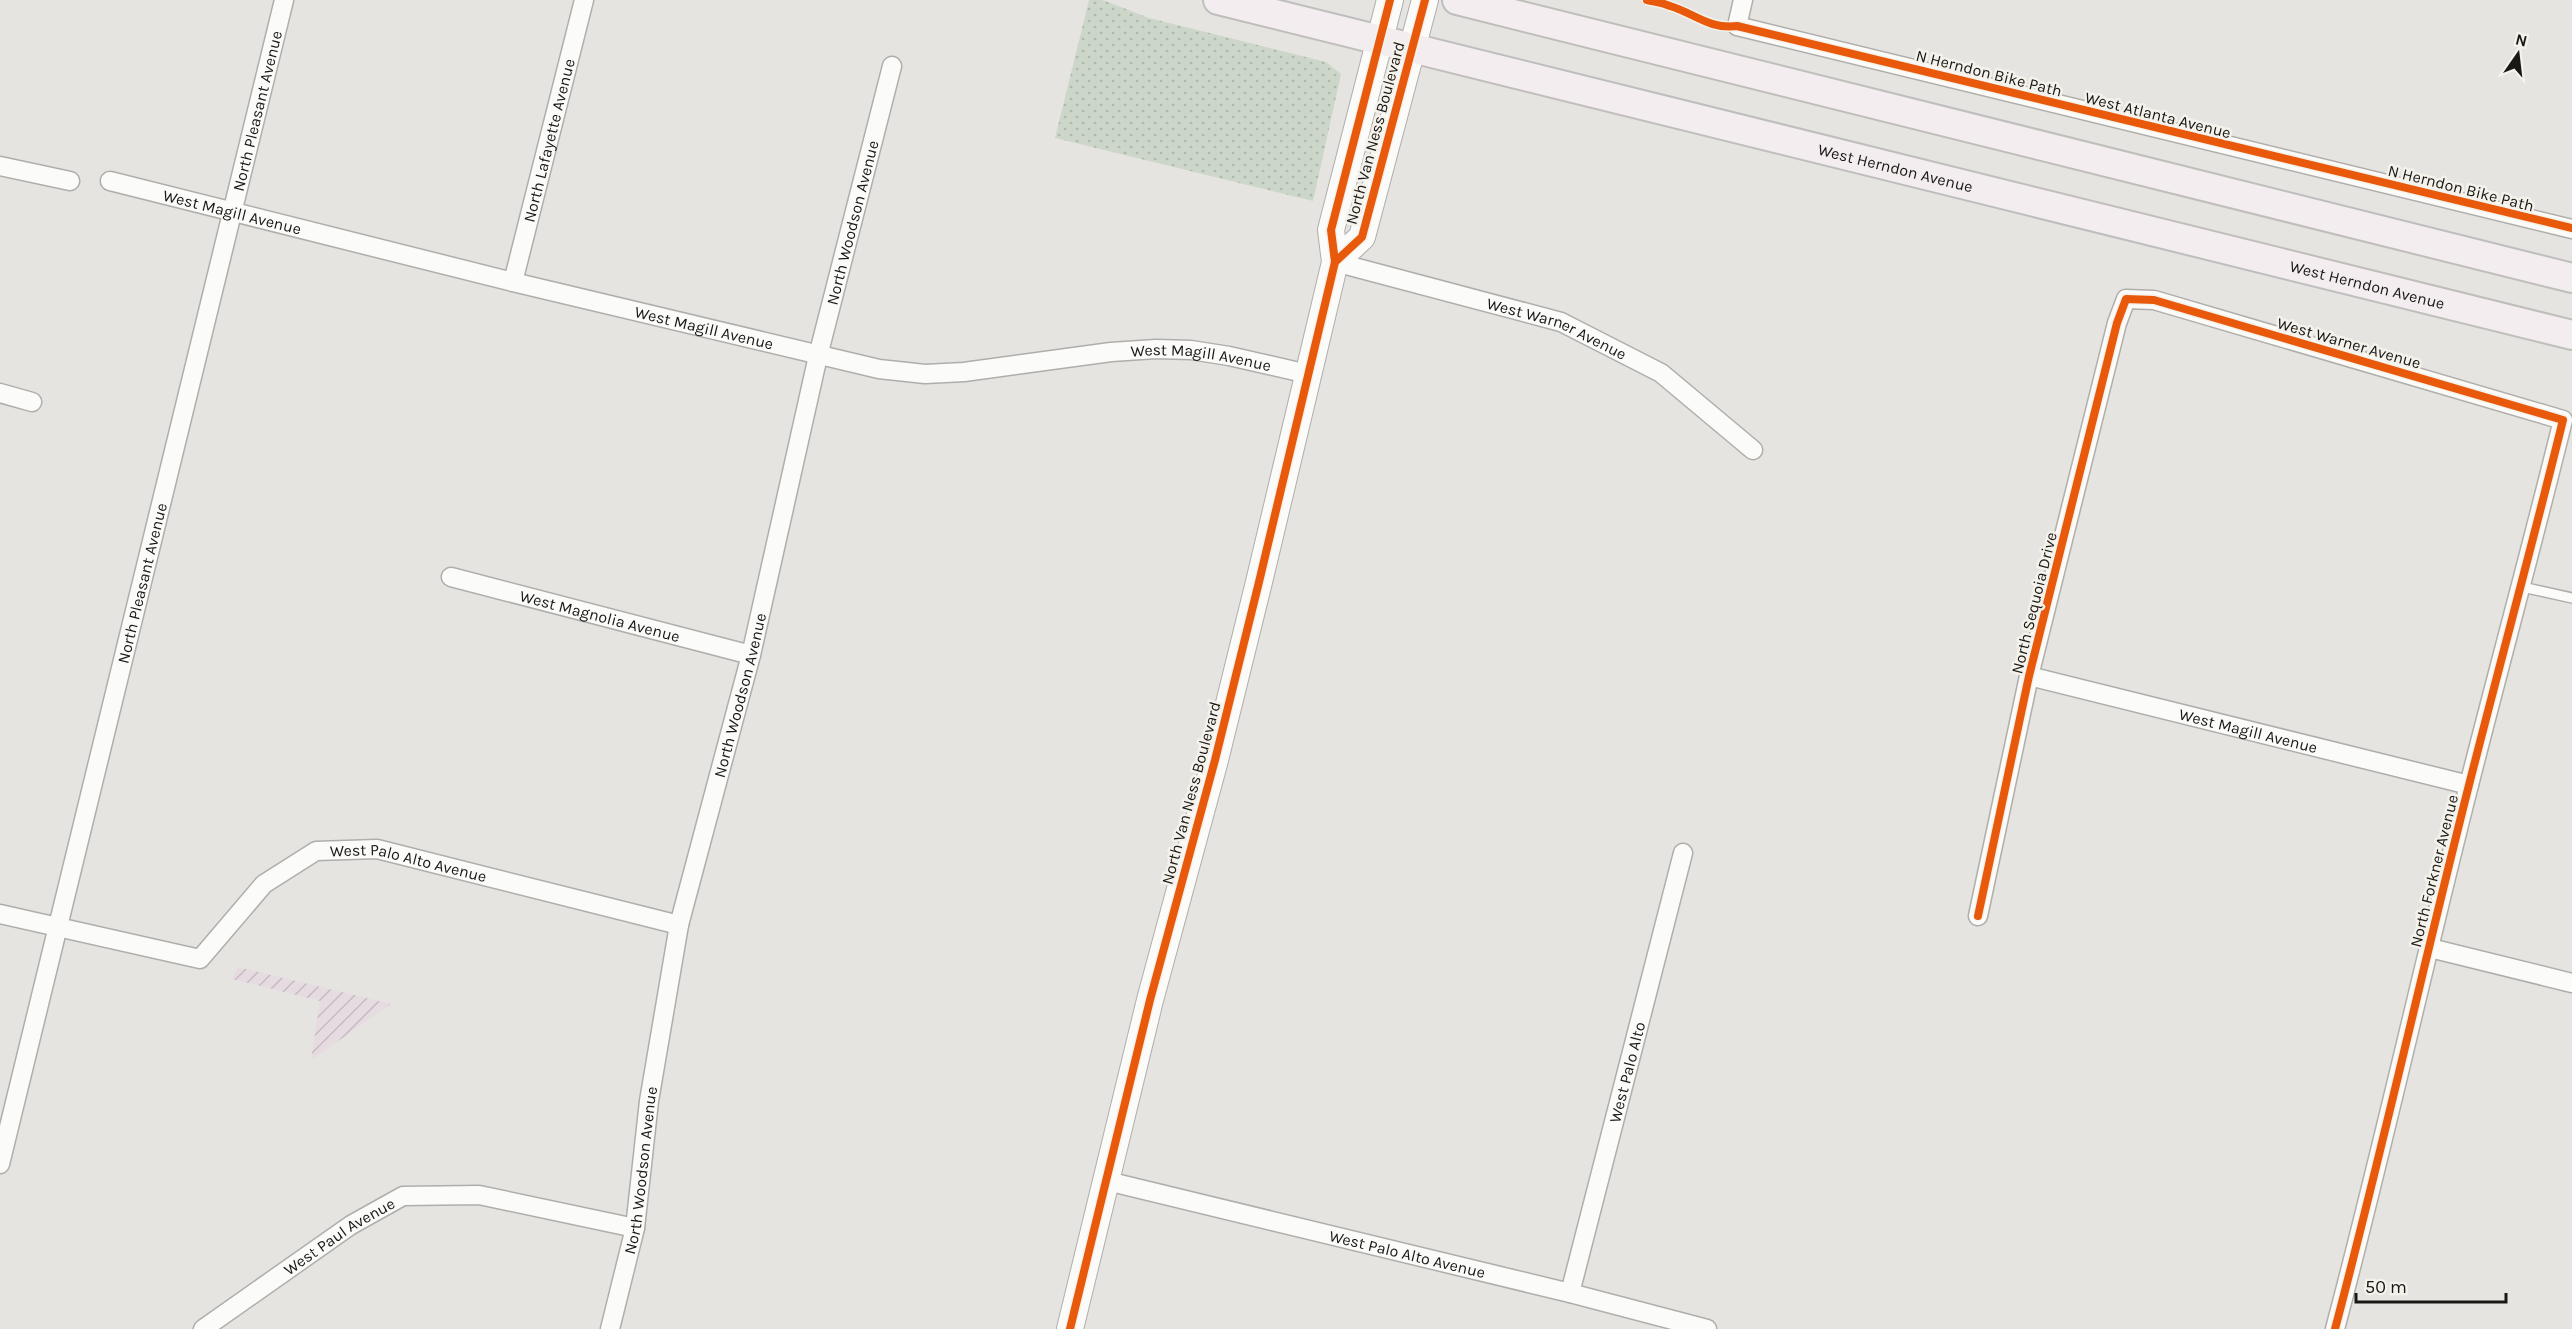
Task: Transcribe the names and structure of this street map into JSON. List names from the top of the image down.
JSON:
{
  "streets": {
    "main road": ["West Herndon Avenue"],
    "street": [
      "North Pleasant Avenue",
      "West Atlanta Avenue",
      "North Van Ness Boulevard",
      "North Lafayette Avenue",
      "West Magill Avenue",
      "North Woodson Avenue",
      "West Warner Avenue",
      "North Sequoia Drive",
      "West Magnolia Avenue",
      "West Palo Alto Avenue",
      "North Forkner Avenue",
      "West Palo Alto",
      "West Paul Avenue"
    ],
    "cycle path": ["N Herndon Bike Path"]
  },
  "crossings": [
    ["North Pleasant Avenue", "West Magill Avenue"],
    ["North Pleasant Avenue", "West Palo Alto Avenue"],
    ["North Van Ness Boulevard", "West Herndon Avenue"],
    ["North Van Ness Boulevard", "West Magill Avenue"],
    ["North Van Ness Boulevard", "West Warner Avenue"],
    ["North Van Ness Boulevard", "West Palo Alto Avenue"],
    ["North Lafayette Avenue", "West Magill Avenue"],
    ["West Magill Avenue", "North Woodson Avenue"],
    ["West Magill Avenue", "North Sequoia Drive"],
    ["West Magill Avenue", "North Forkner Avenue"],
    ["North Woodson Avenue", "West Magnolia Avenue"],
    ["North Woodson Avenue", "West Palo Alto Avenue"],
    ["North Woodson Avenue", "West Paul Avenue"],
    ["West Warner Avenue", "North Sequoia Drive"],
    ["West Warner Avenue", "North Forkner Avenue"],
    ["West Palo Alto Avenue", "West Palo Alto"]
  ],
  "scale_bar": "50 m",
  "north": "top"
}
